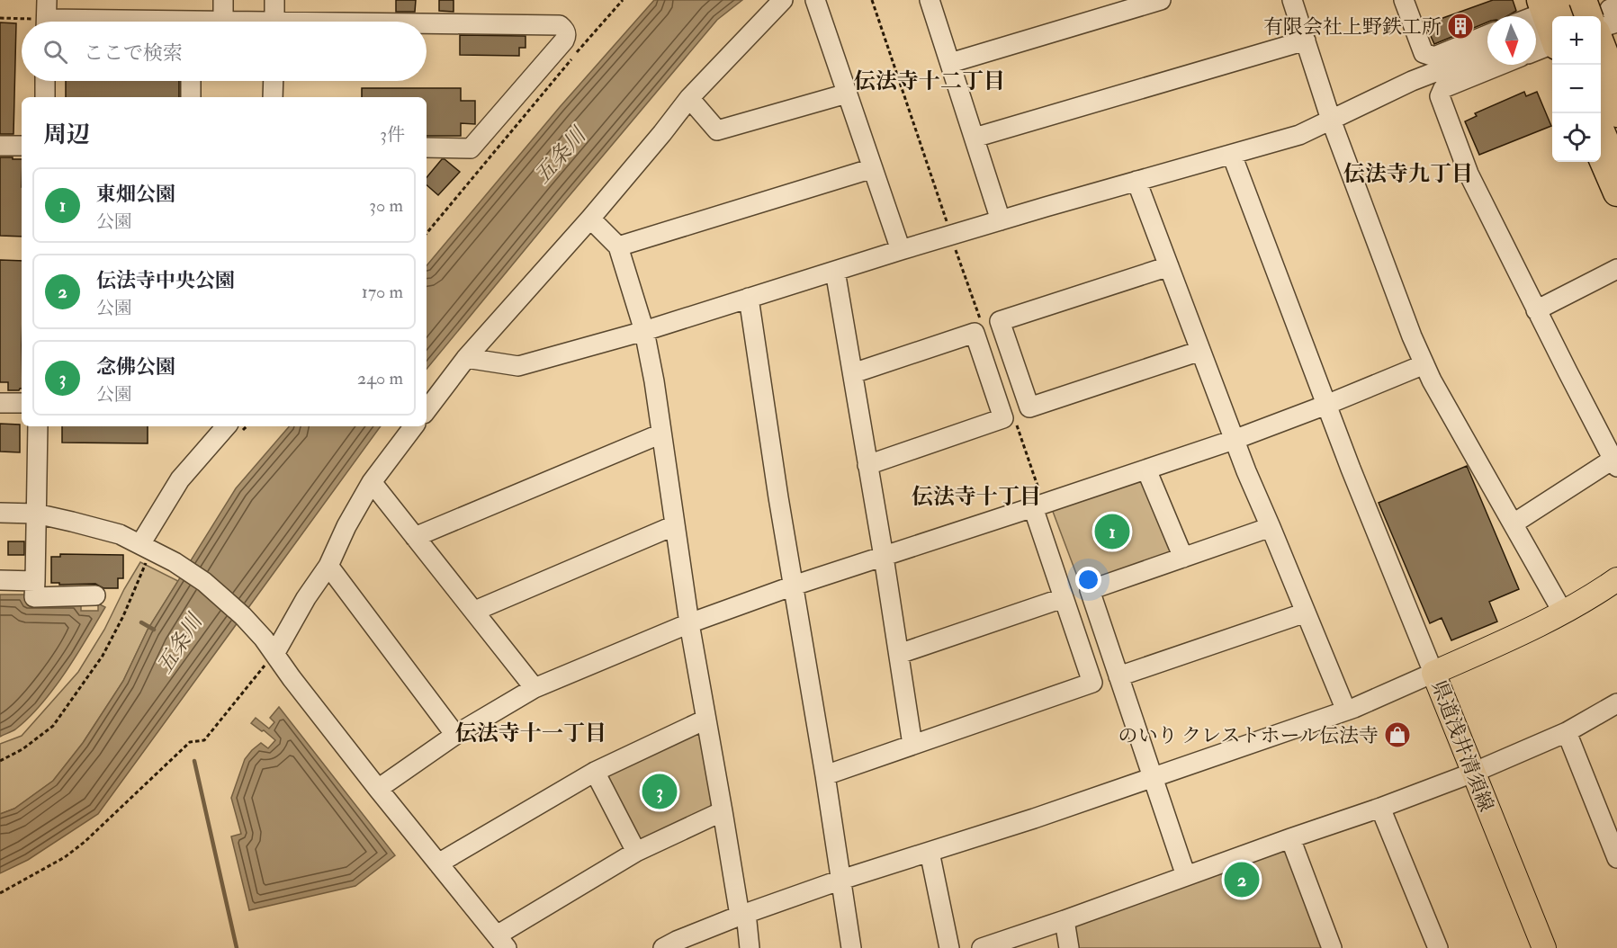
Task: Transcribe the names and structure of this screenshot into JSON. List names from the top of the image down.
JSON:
{
  "streets": {
    "main road": ["県道浅井清須線"]
  },
  "districts": [
    "伝法寺十二丁目",
    "伝法寺九丁目",
    "伝法寺十丁目",
    "伝法寺十一丁目"
  ],
  "water": ["五条川"],
  "places": {
    "building": ["有限会社上野鉄工所"],
    "shop": ["のいり クレストホール伝法寺"]
  },
  "north": "bottom",
  "page": {
    "map_buttons": ["+", "−"],
    "search": "ここで検索",
    "heading": ["周辺", "3件"],
    "list": [
      {
        "mark": "1",
        "name": "東畑公園",
        "note": "公園",
        "value": "30 m"
      },
      {
        "mark": "2",
        "name": "伝法寺中央公園",
        "note": "公園",
        "value": "170 m"
      },
      {
        "mark": "3",
        "name": "念佛公園",
        "note": "公園",
        "value": "240 m"
      }
    ],
    "pins": ["1", "3", "2"]
  }
}
